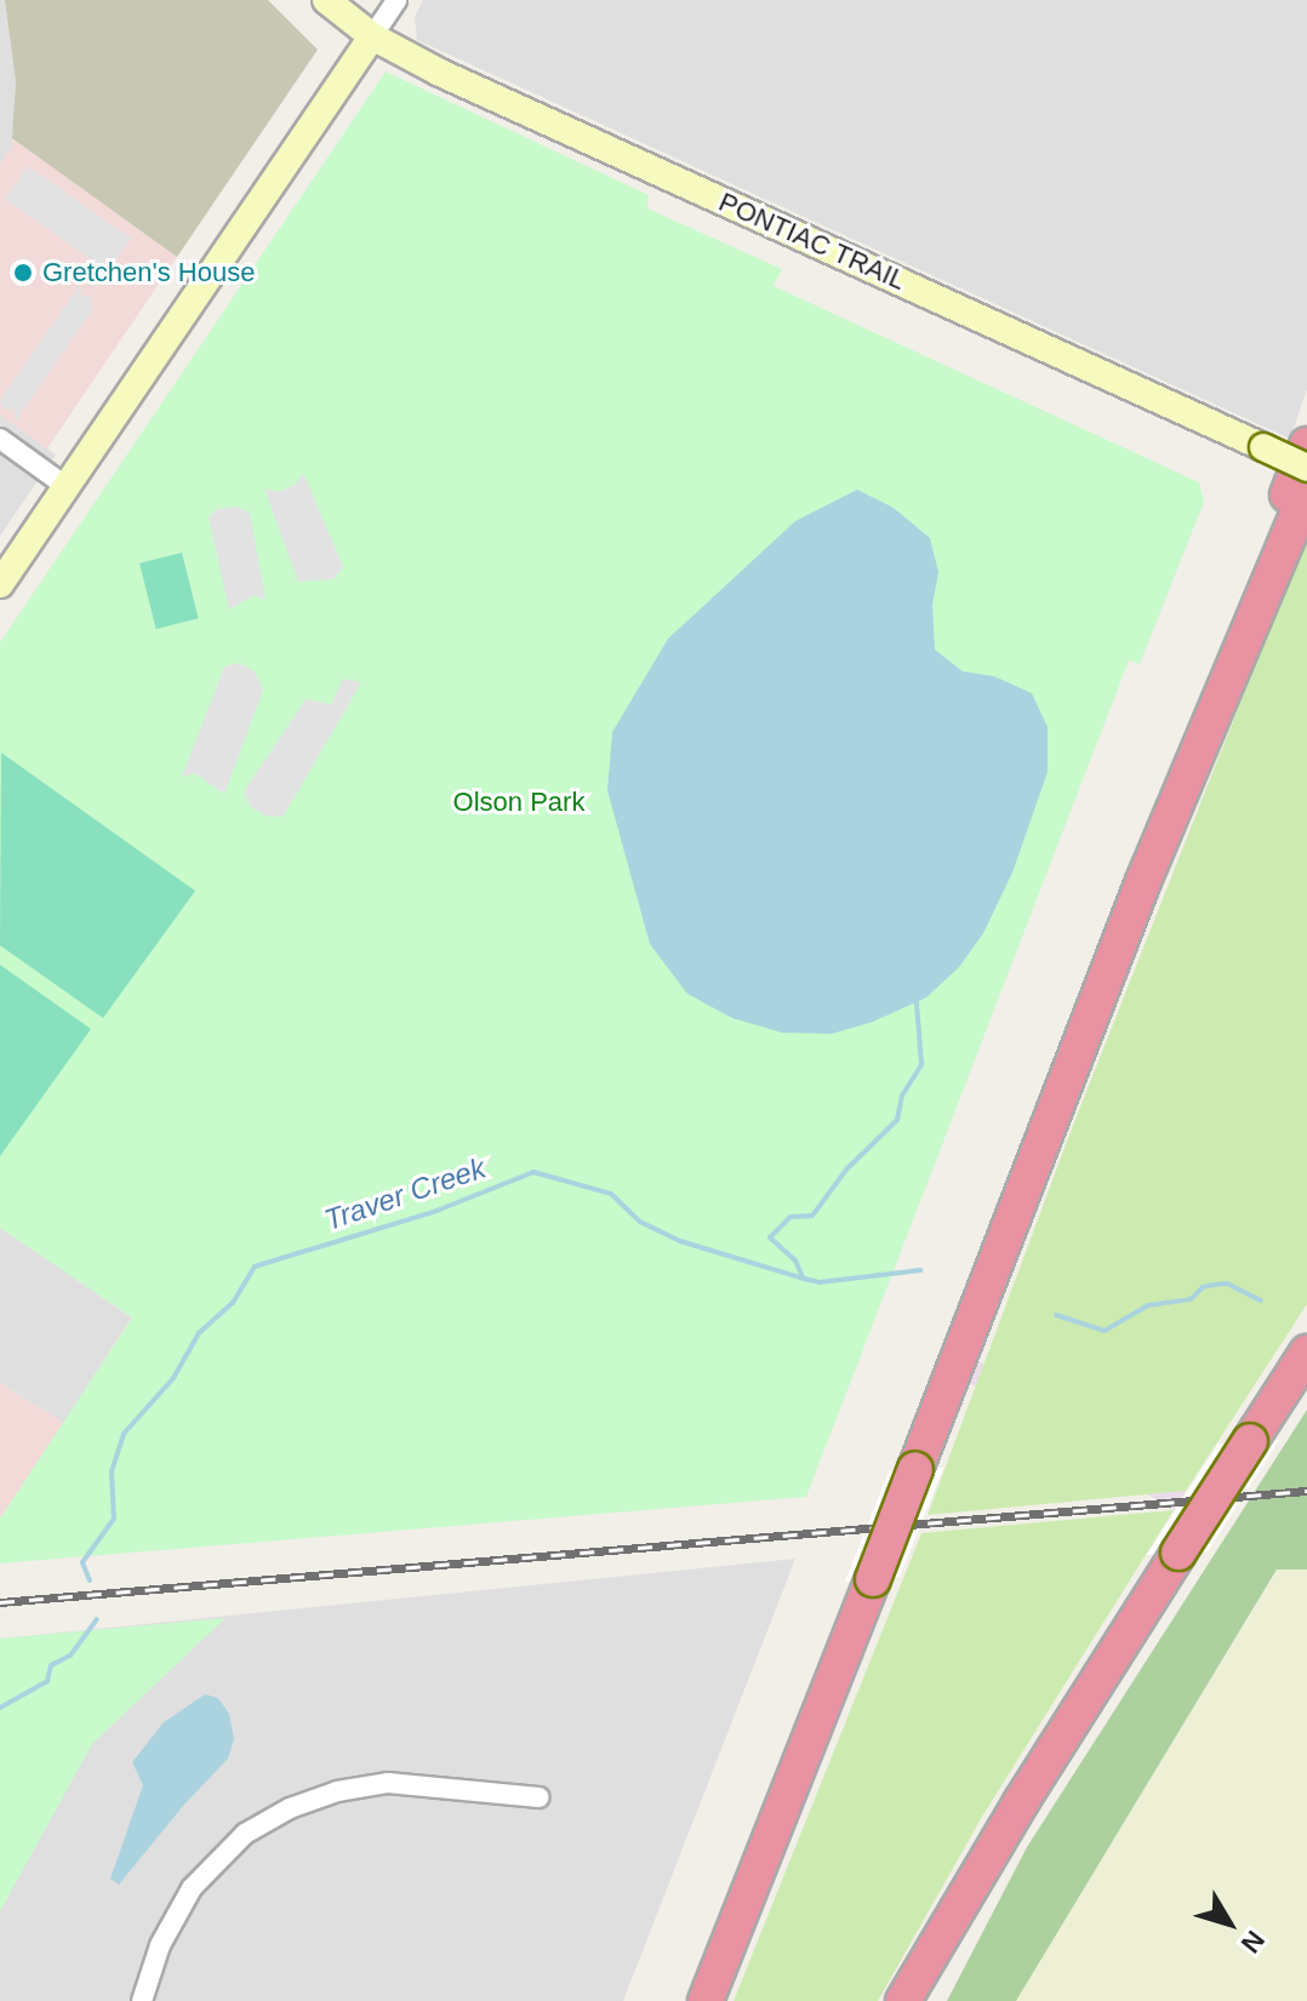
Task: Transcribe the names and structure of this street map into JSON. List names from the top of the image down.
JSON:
{
  "streets": {
    "main road": ["PONTIAC TRAIL"]
  },
  "water": ["Traver Creek"],
  "parks": ["Olson Park"],
  "places": ["Gretchen's House"],
  "north": "bottom right"
}
